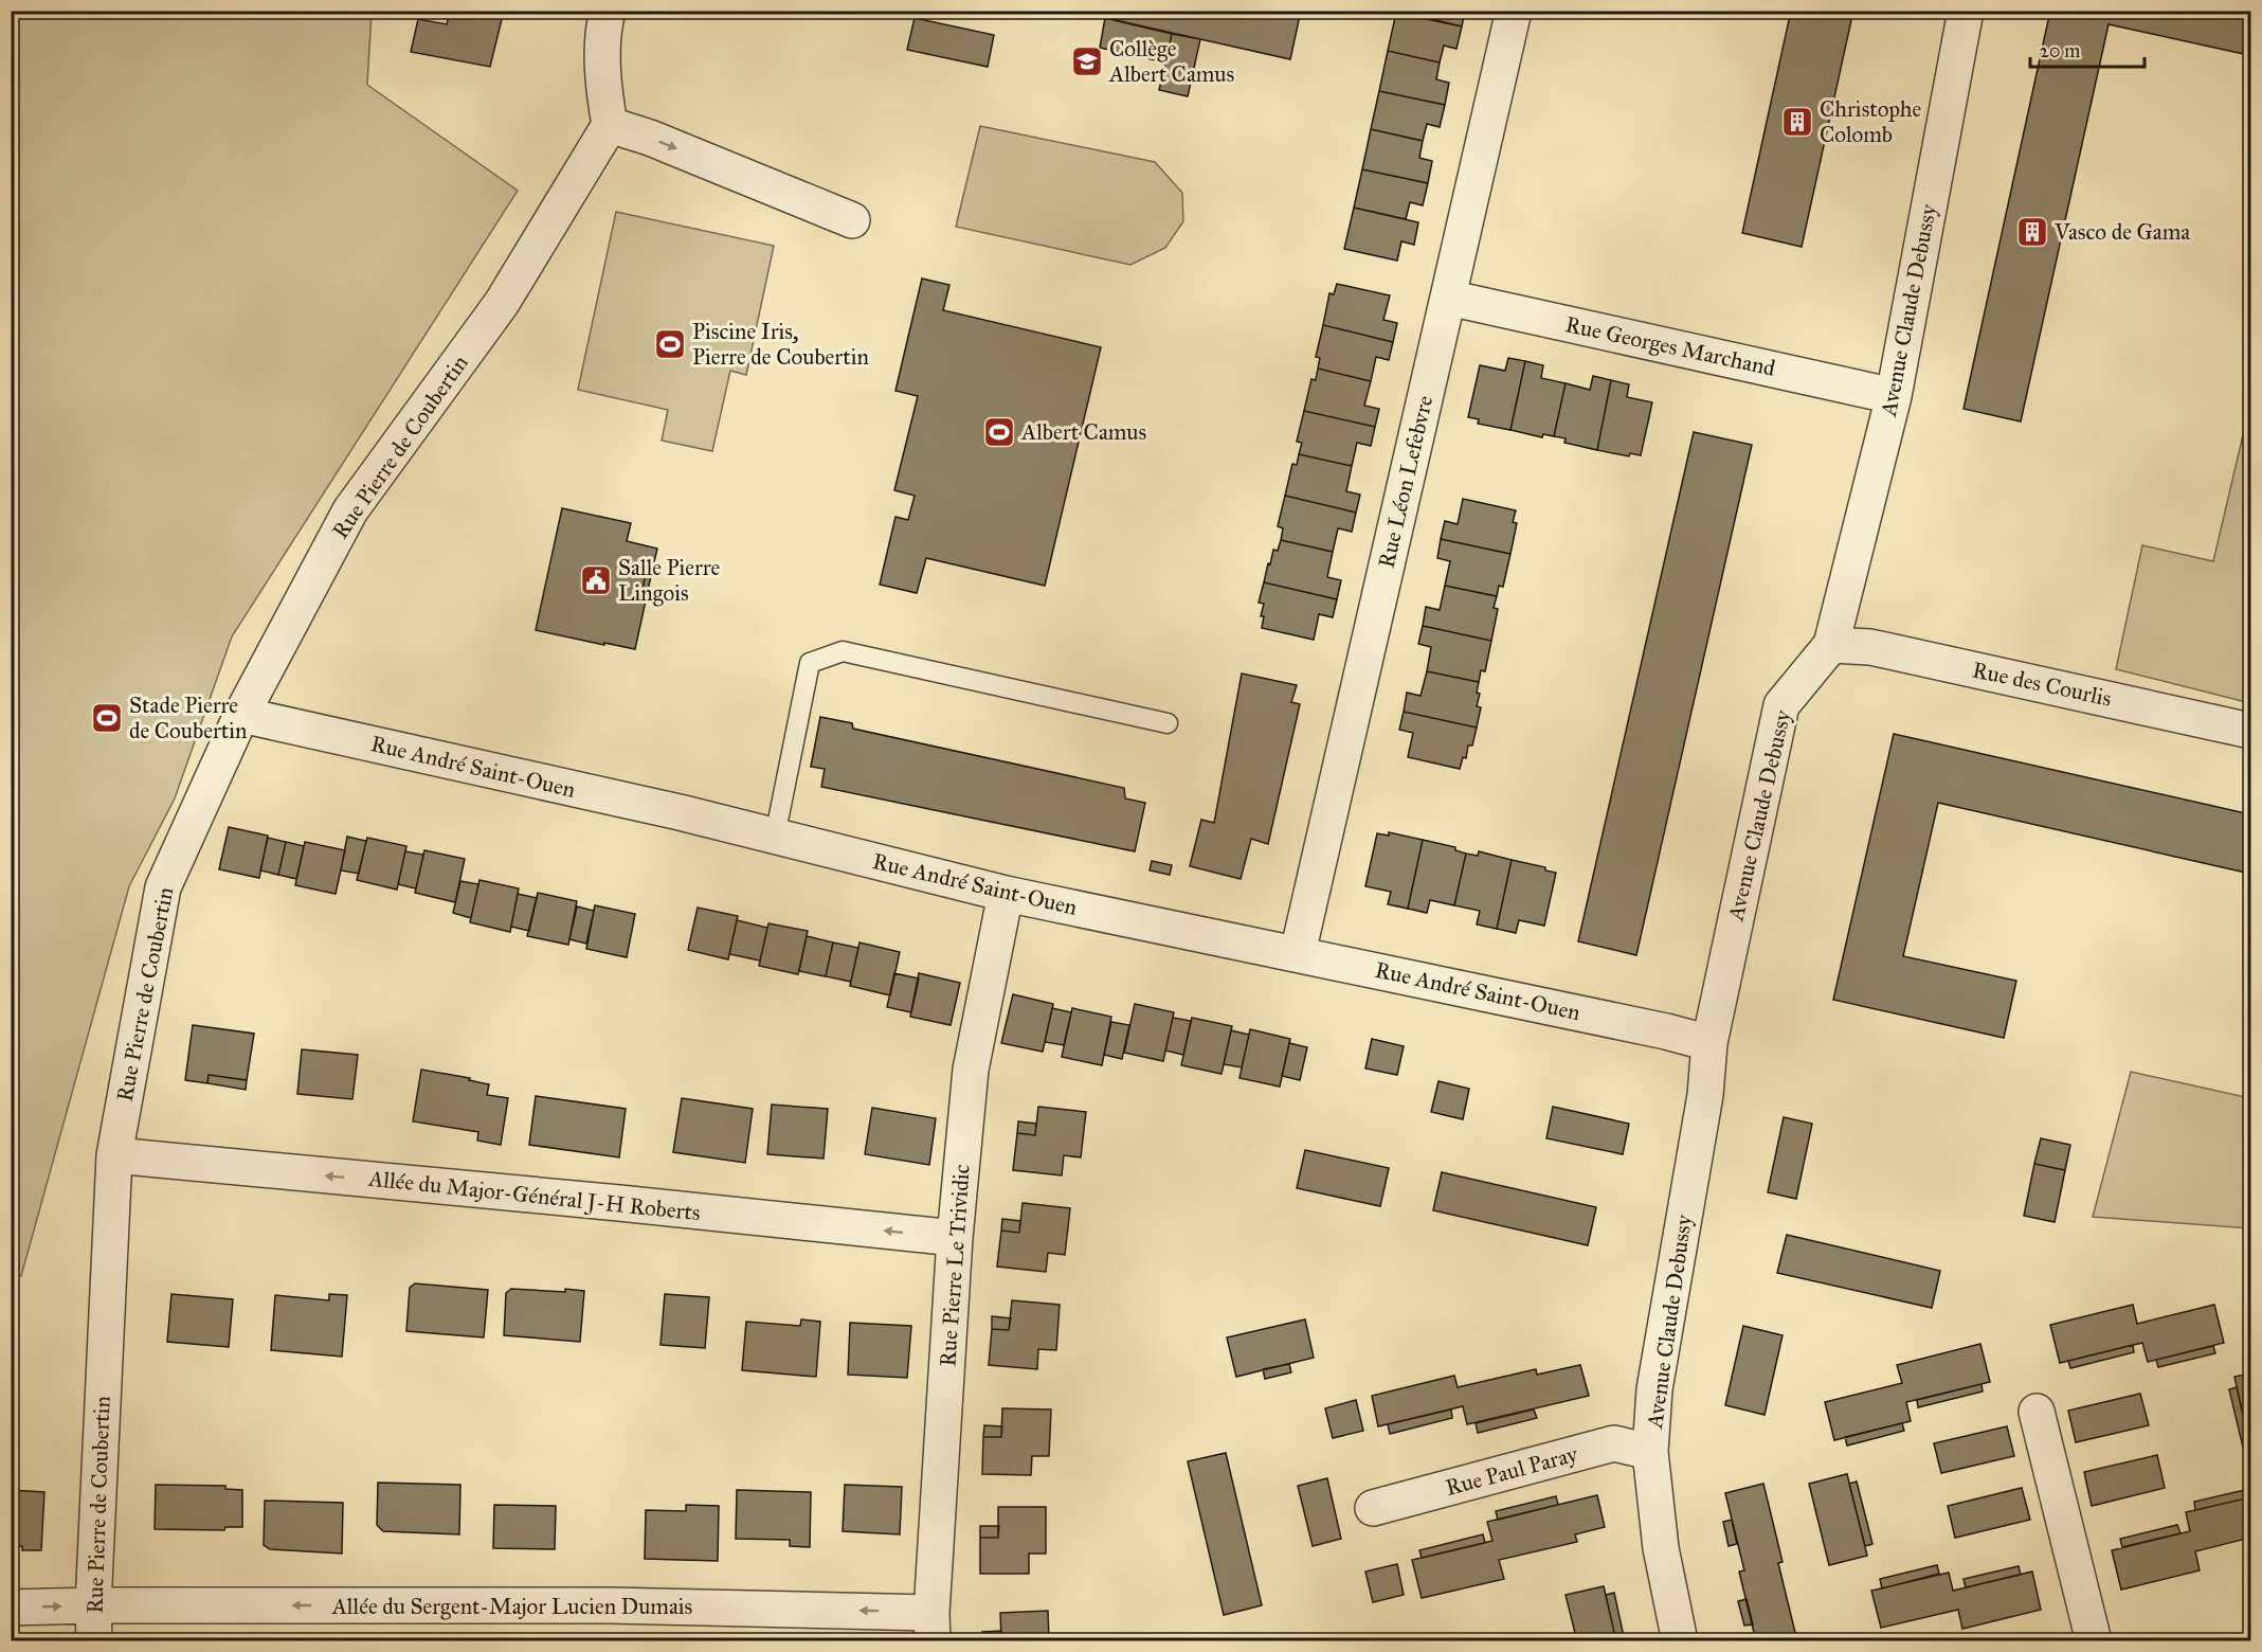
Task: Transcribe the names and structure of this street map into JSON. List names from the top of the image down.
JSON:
{
  "streets": {
    "street": [
      "Avenue Claude Debussy",
      "Rue Georges Marchand",
      "Rue Pierre de Coubertin",
      "Rue Léon Lefebvre",
      "Rue des Courlis",
      "Rue André Saint-Ouen",
      "Allée du Major-Général J-H Roberts",
      "Rue Pierre Le Trividic",
      "Rue Paul Paray",
      "Allée du Sergent-Major Lucien Dumais"
    ]
  },
  "crossings": [
    ["Avenue Claude Debussy", "Rue Georges Marchand"],
    ["Avenue Claude Debussy", "Rue des Courlis"],
    ["Avenue Claude Debussy", "Rue André Saint-Ouen"],
    ["Avenue Claude Debussy", "Rue Paul Paray"],
    ["Rue Georges Marchand", "Rue Léon Lefebvre"],
    ["Rue Pierre de Coubertin", "Rue André Saint-Ouen"],
    ["Rue Pierre de Coubertin", "Allée du Major-Général J-H Roberts"],
    ["Rue Pierre de Coubertin", "Allée du Sergent-Major Lucien Dumais"],
    ["Rue Léon Lefebvre", "Rue André Saint-Ouen"],
    ["Rue André Saint-Ouen", "Rue Pierre Le Trividic"],
    ["Allée du Major-Général J-H Roberts", "Rue Pierre Le Trividic"],
    ["Rue Pierre Le Trividic", "Allée du Sergent-Major Lucien Dumais"]
  ],
  "one_way": ["Allée du Major-Général J-H Roberts", "Allée du Sergent-Major Lucien Dumais"],
  "places": {
    "school or university": ["Collège Albert Camus"],
    "building": ["Christophe Colomb", "Vasco de Gama"],
    "sports": ["Piscine Iris, Pierre de Coubertin", "Albert Camus", "Stade Pierre de Coubertin"],
    "public building": ["Salle Pierre Lingois"]
  },
  "scale_bar": "20 m"
}
